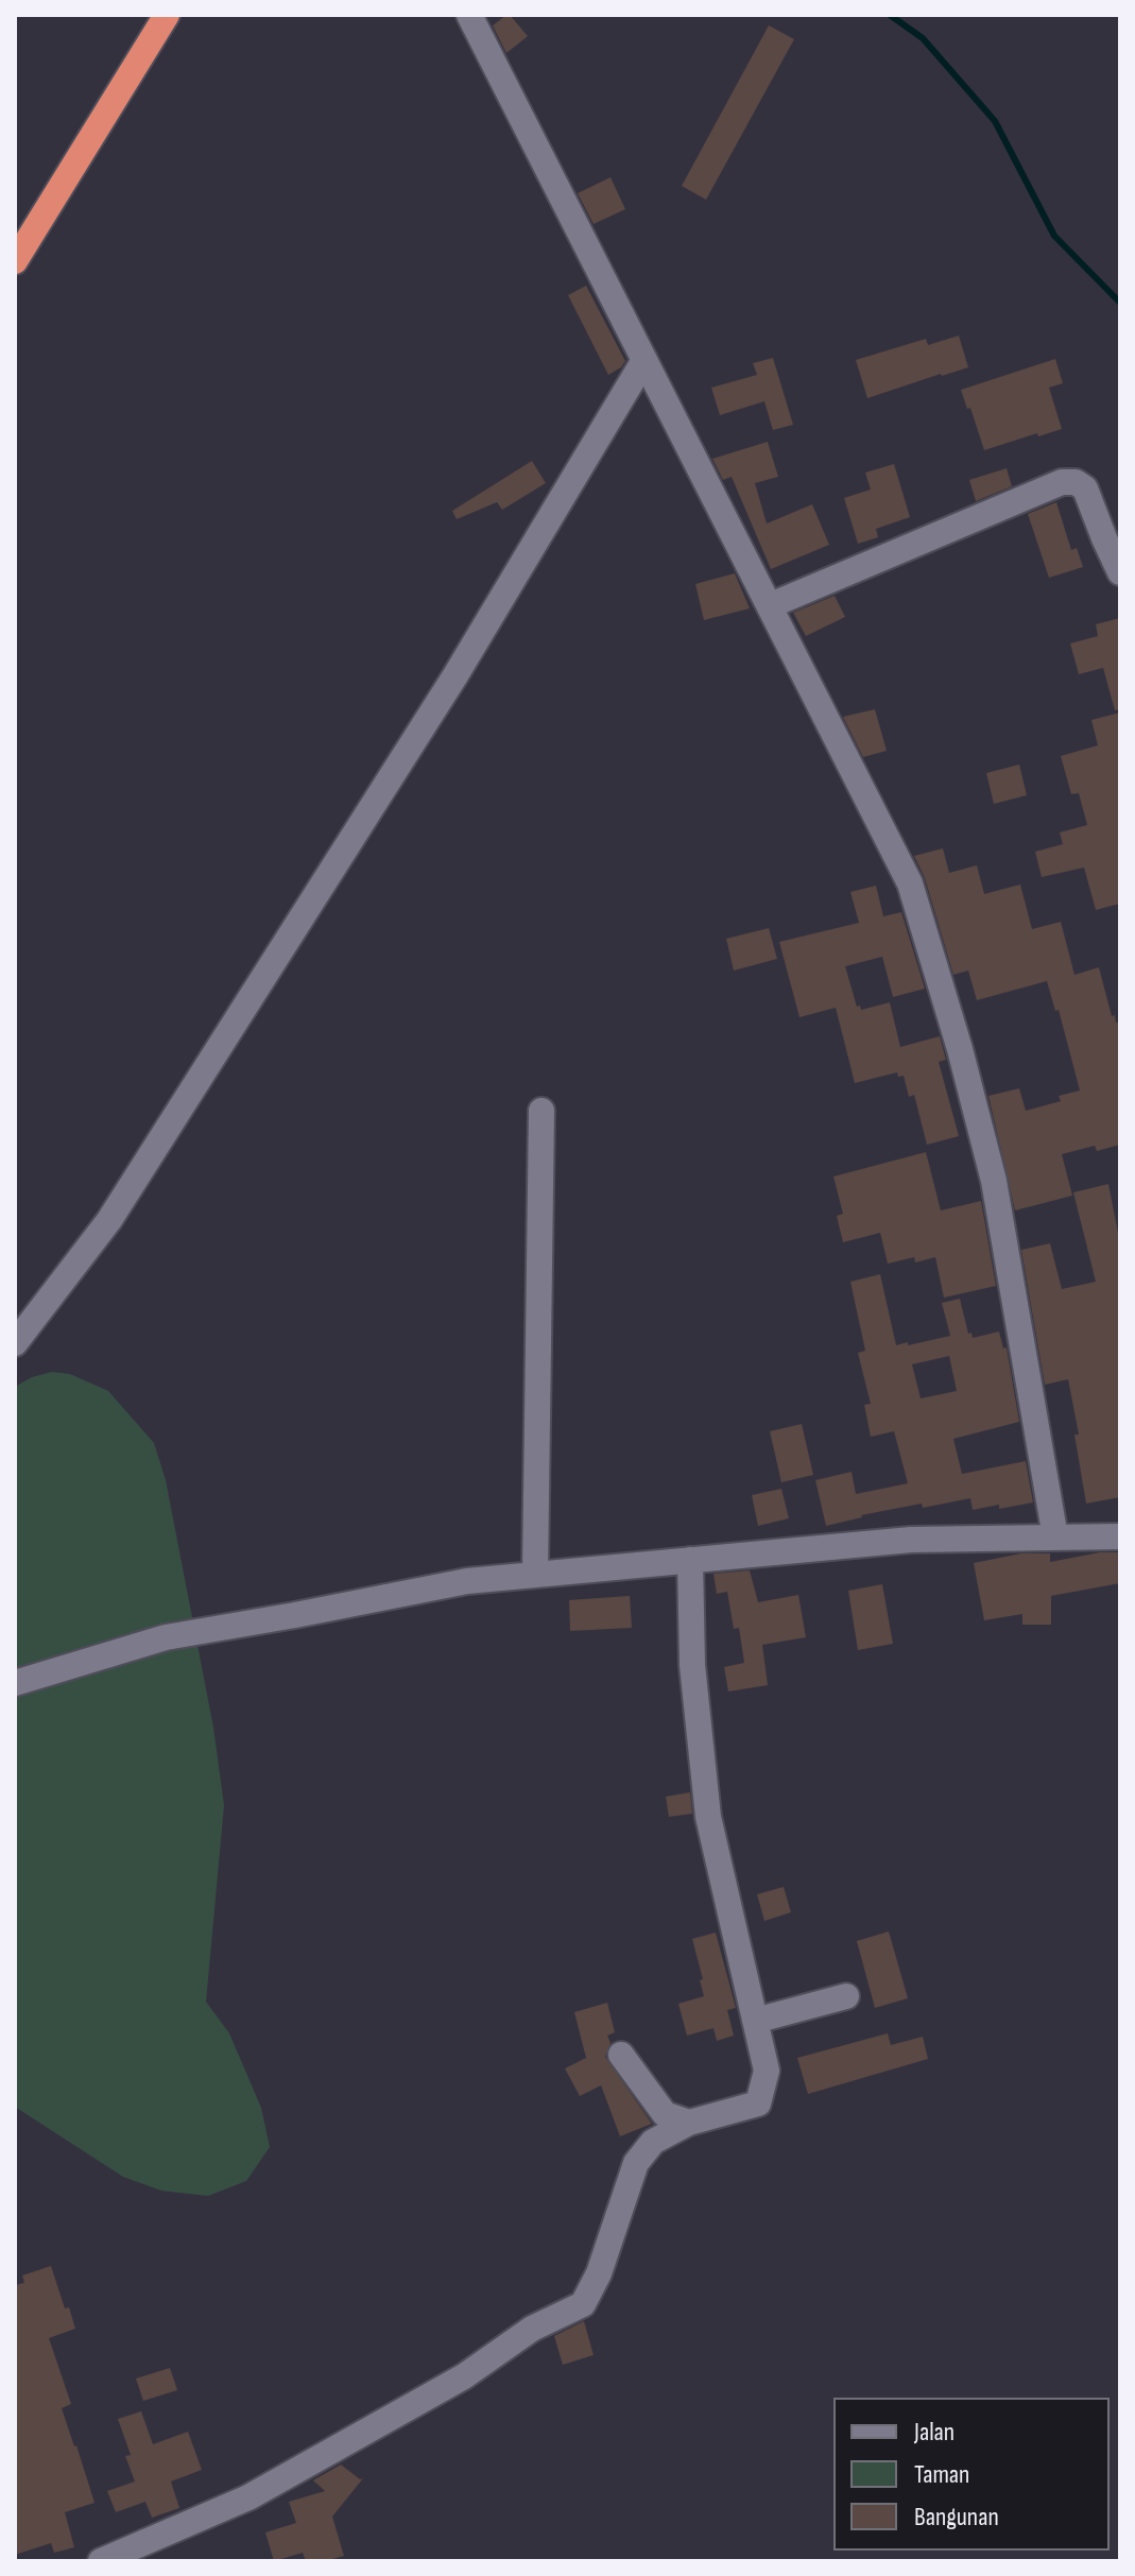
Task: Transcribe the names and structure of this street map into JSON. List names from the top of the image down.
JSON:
{
  "legend": ["Jalan", "Taman", "Bangunan"]
}
